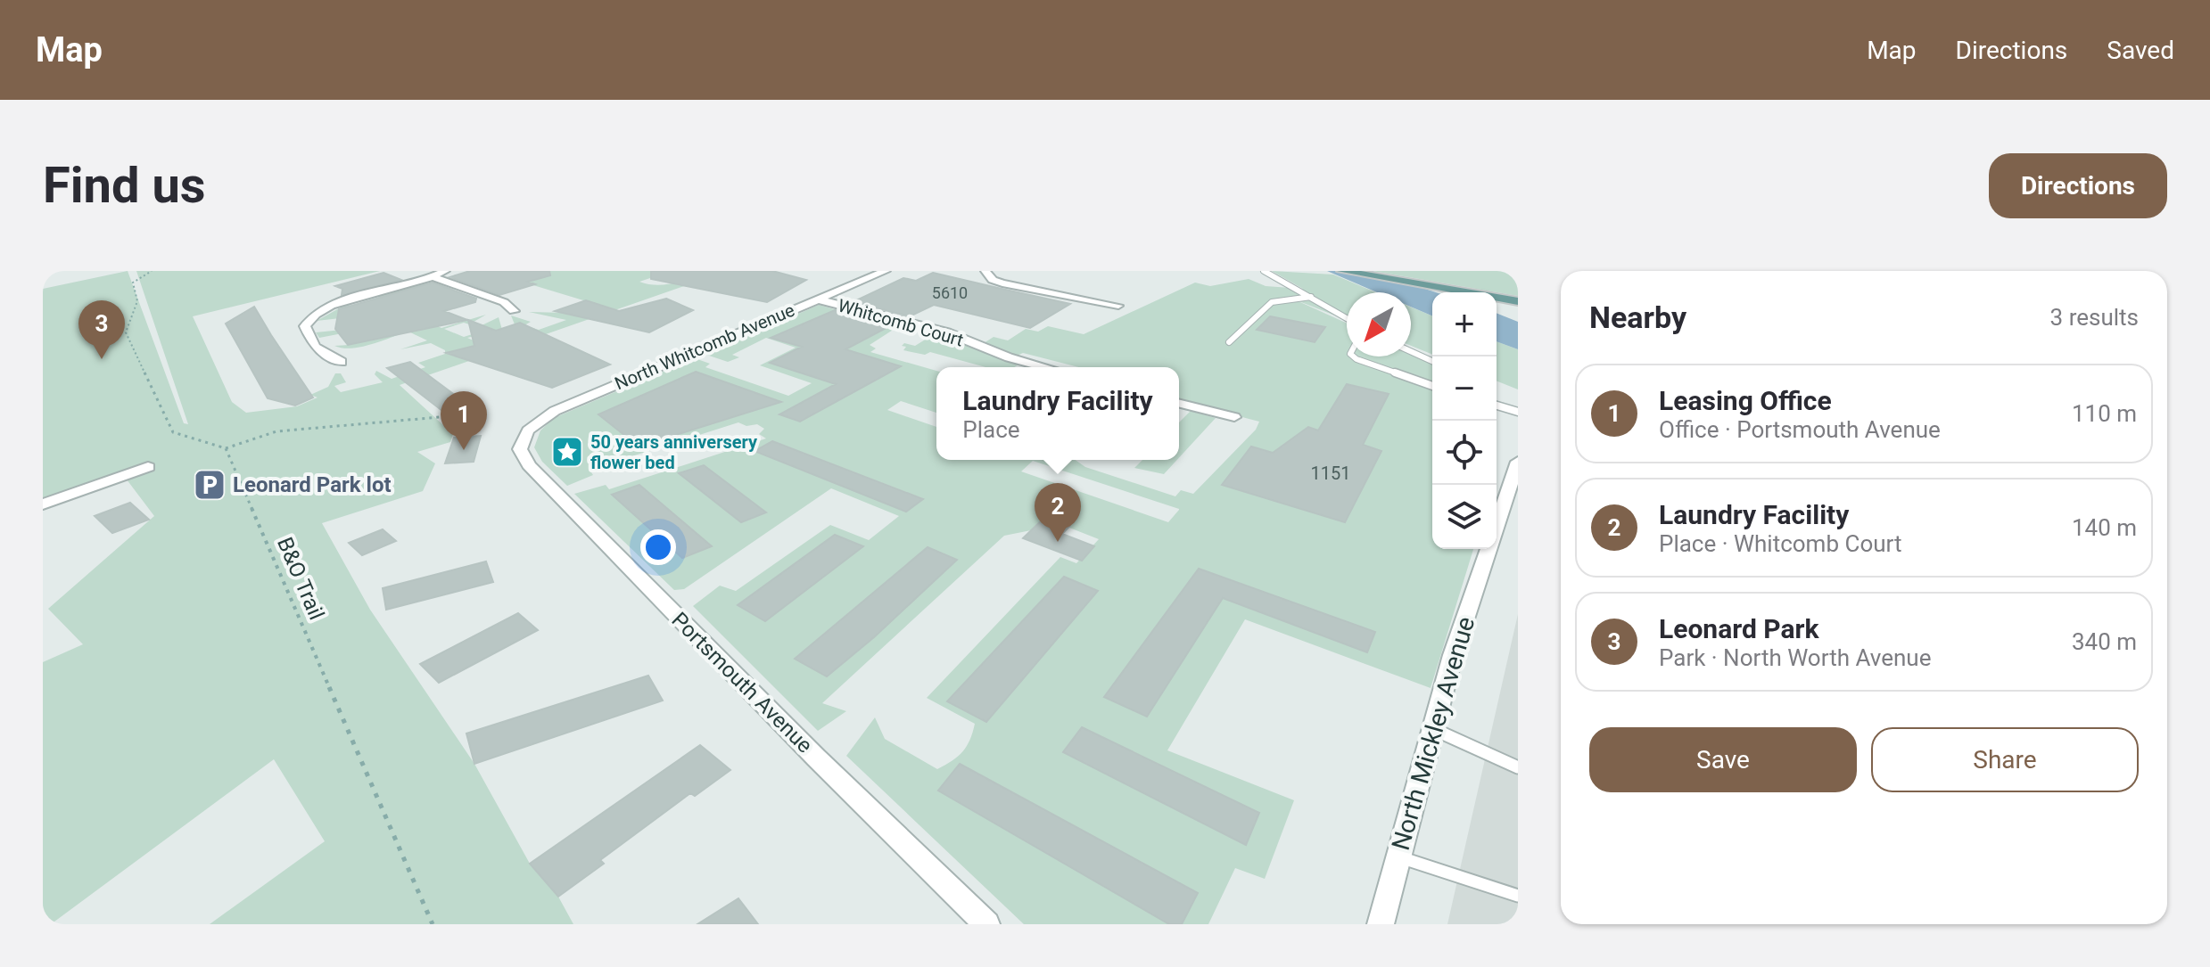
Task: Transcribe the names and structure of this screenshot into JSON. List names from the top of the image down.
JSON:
{
  "streets": {
    "street": [
      "Whitcomb Court",
      "North Whitcomb Avenue",
      "Portsmouth Avenue",
      "North Mickley Avenue"
    ],
    "path": ["B&O Trail"]
  },
  "crossings": [
    ["Whitcomb Court", "North Whitcomb Avenue"],
    ["North Whitcomb Avenue", "Portsmouth Avenue"]
  ],
  "places": {
    "place": ["50 years anniversery flower bed"],
    "parking": ["Leonard Park lot"]
  },
  "house_numbers": ["5610", "1151"],
  "north": "bottom left",
  "page": {
    "header": "Map",
    "nav": ["Map", "Directions", "Saved"],
    "buttons": [
      "Directions",
      ["Save", "Share"]
    ],
    "title": "Find us",
    "heading": ["Nearby", "3 results"],
    "map_buttons": ["+", "−"],
    "pins": ["3", "1", "2"],
    "list": [
      {
        "mark": "1",
        "name": "Leasing Office",
        "note": "Office · Portsmouth Avenue",
        "value": "110 m"
      },
      {
        "mark": "2",
        "name": "Laundry Facility",
        "note": "Place · Whitcomb Court",
        "value": "140 m"
      },
      {
        "mark": "3",
        "name": "Leonard Park",
        "note": "Park · North Worth Avenue",
        "value": "340 m"
      }
    ],
    "popup": ["Laundry Facility", "Place"]
  }
}
